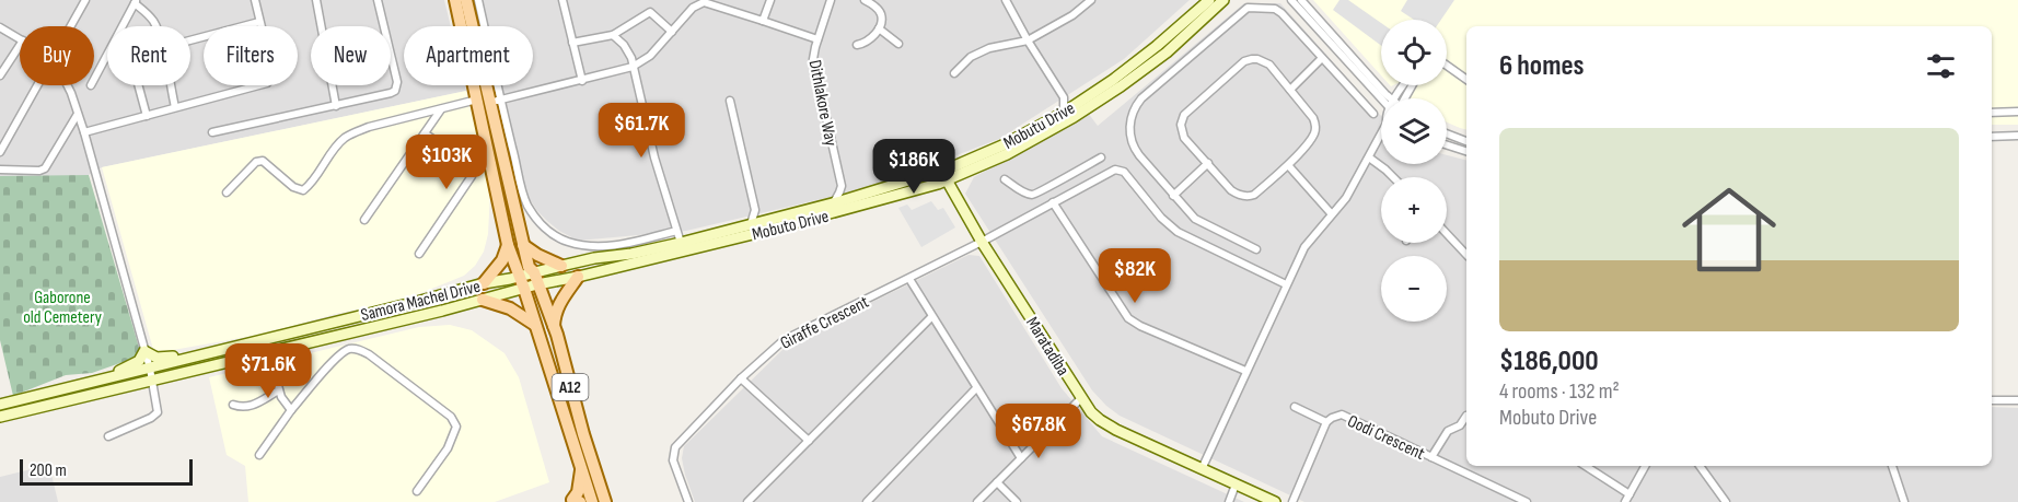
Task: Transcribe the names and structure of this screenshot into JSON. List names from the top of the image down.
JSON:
{
  "streets": {
    "main road": [
      "Mobutu Drive",
      "Mobuto Drive",
      "Samora Machel Drive",
      "Maratadiba",
      "A12"
    ],
    "street": ["Dithlakore Way", "Giraffe Crescent", "Oodi Crescent"]
  },
  "crossings": [
    ["Mobutu Drive", "Mobuto Drive"],
    ["Mobutu Drive", "Samora Machel Drive"],
    ["Mobutu Drive", "Maratadiba"],
    ["Mobutu Drive", "A12"],
    ["Mobuto Drive", "Samora Machel Drive"],
    ["Mobuto Drive", "Maratadiba"],
    ["Mobuto Drive", "A12"],
    ["Samora Machel Drive", "A12"],
    ["Giraffe Crescent", "Maratadiba"]
  ],
  "parks": ["Gaborone old Cemetery"],
  "scale_bar": "200 m",
  "page": {
    "map_buttons": ["+", "−"],
    "chip": [
      "Buy",
      "Rent",
      "Filters",
      "New",
      "Apartment"
    ],
    "heading": "6 homes",
    "price": [
      "$61.7K",
      "$103K",
      "$186K",
      "$82K",
      "$71.6K",
      "$67.8K"
    ],
    "list": [
      {
        "name": "$186,000",
        "note": "4 rooms · 132 m² · Mobuto Drive"
      }
    ],
    "scale": "200 m"
  }
}
